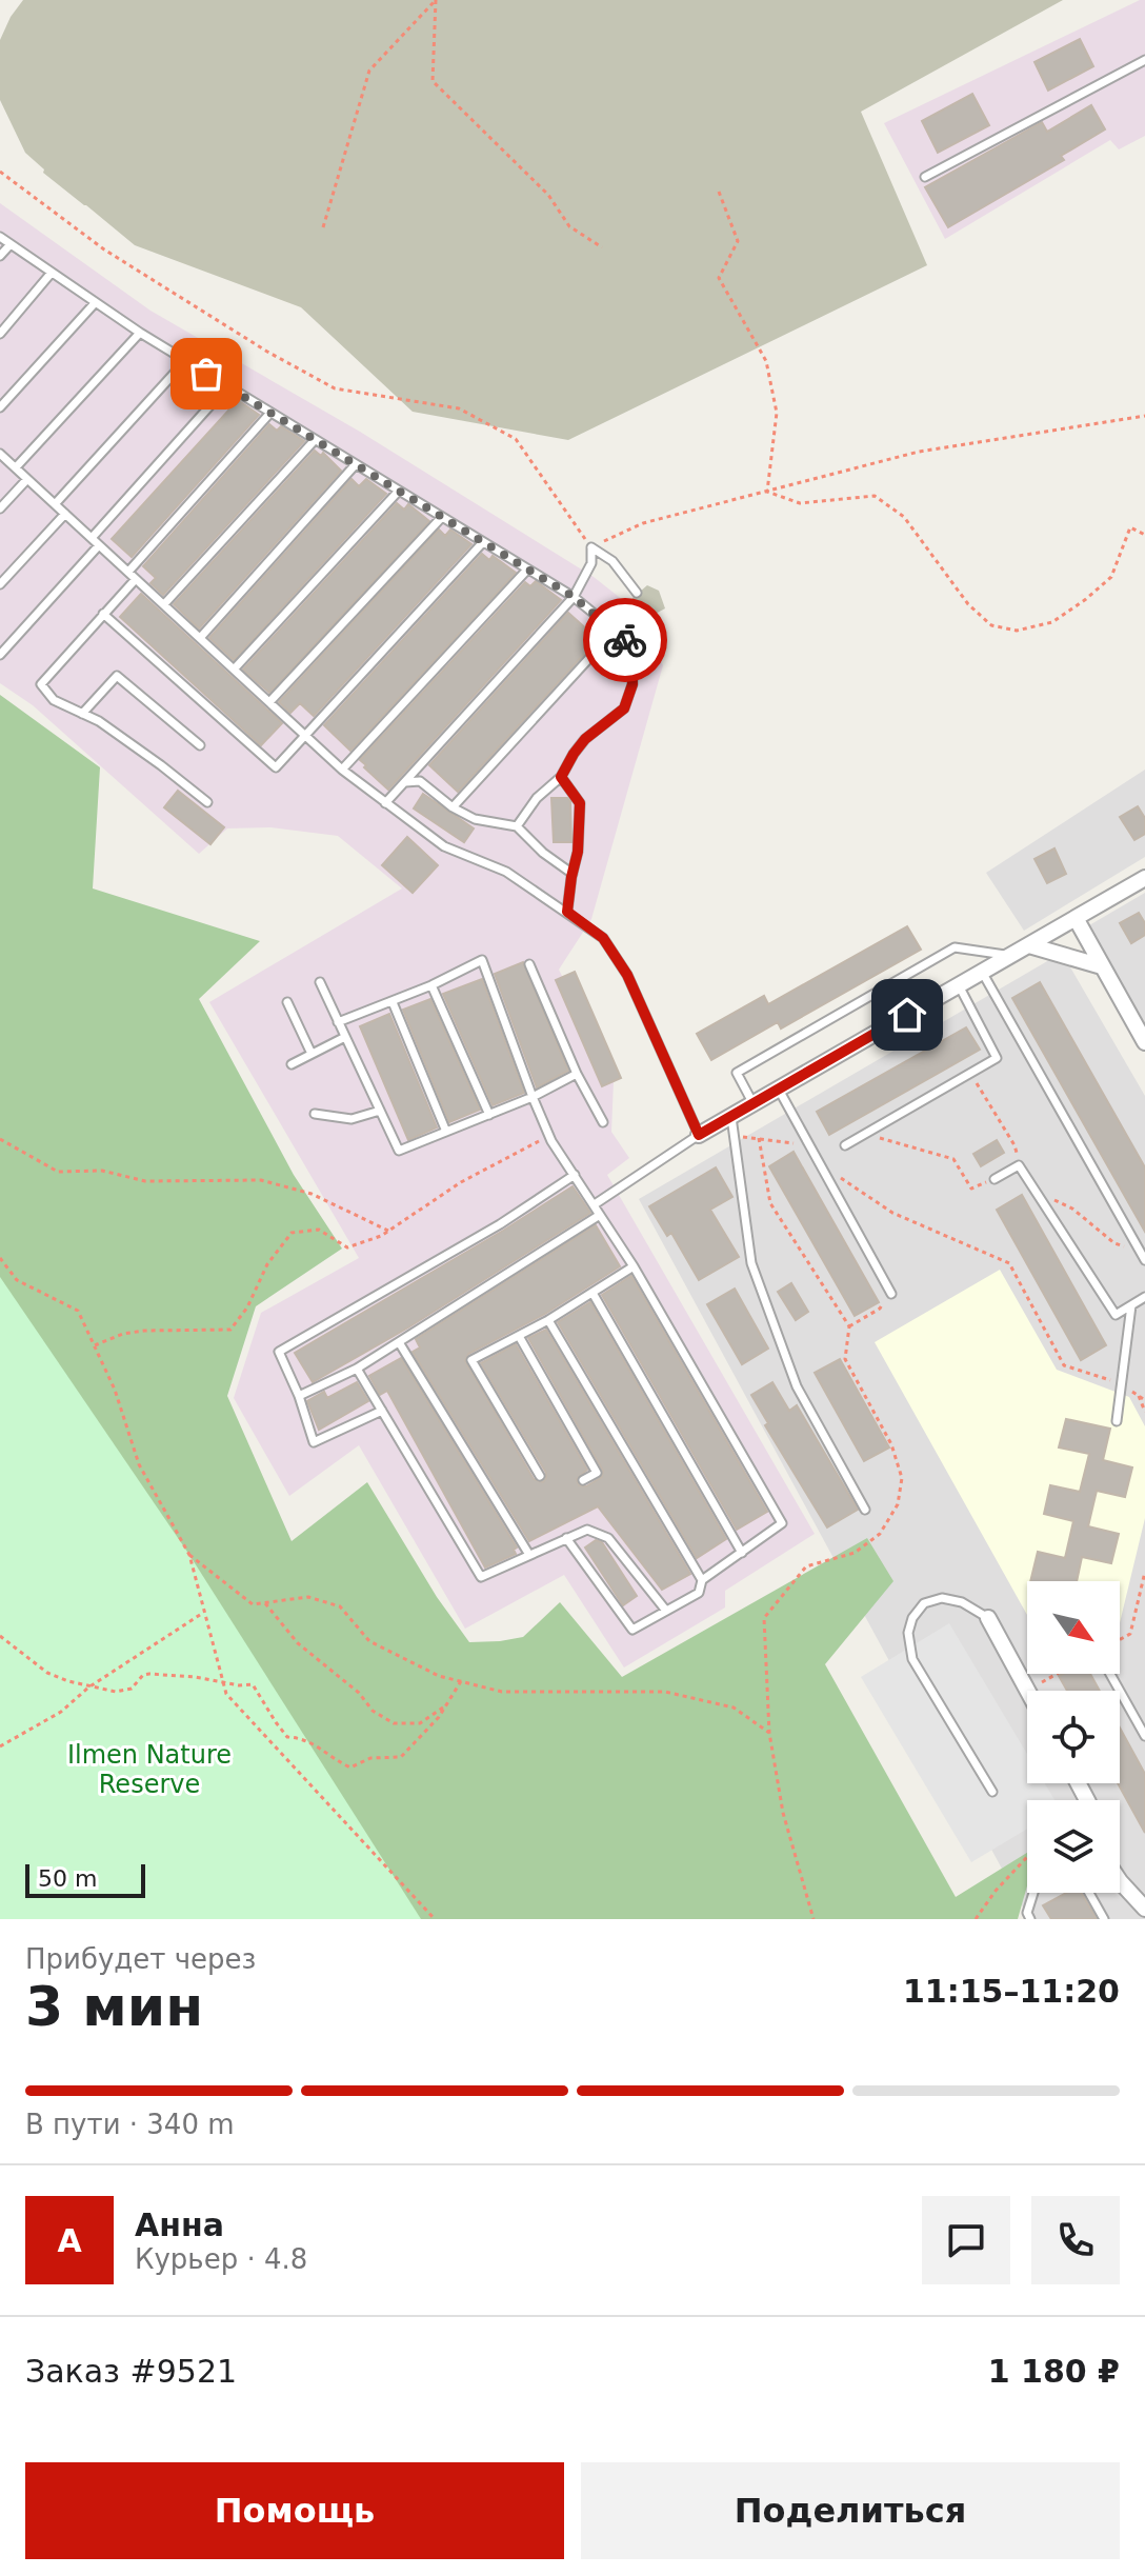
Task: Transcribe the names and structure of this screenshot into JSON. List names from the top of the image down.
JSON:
{
  "parks": ["Ilmen Nature Reserve"],
  "scale_bar": "50 m",
  "north": "bottom right",
  "page": {
    "scale": "50 m",
    "heading": ["3 мин", "Прибудет через", "11:15–11:20"],
    "panel": [
      "Анна",
      "Курьер · 4.8",
      "Заказ #9521",
      "1 180 ₽"
    ],
    "bar": "В пути · 340 m",
    "round": "А",
    "buttons": ["Помощь", "Поделиться"]
  }
}
